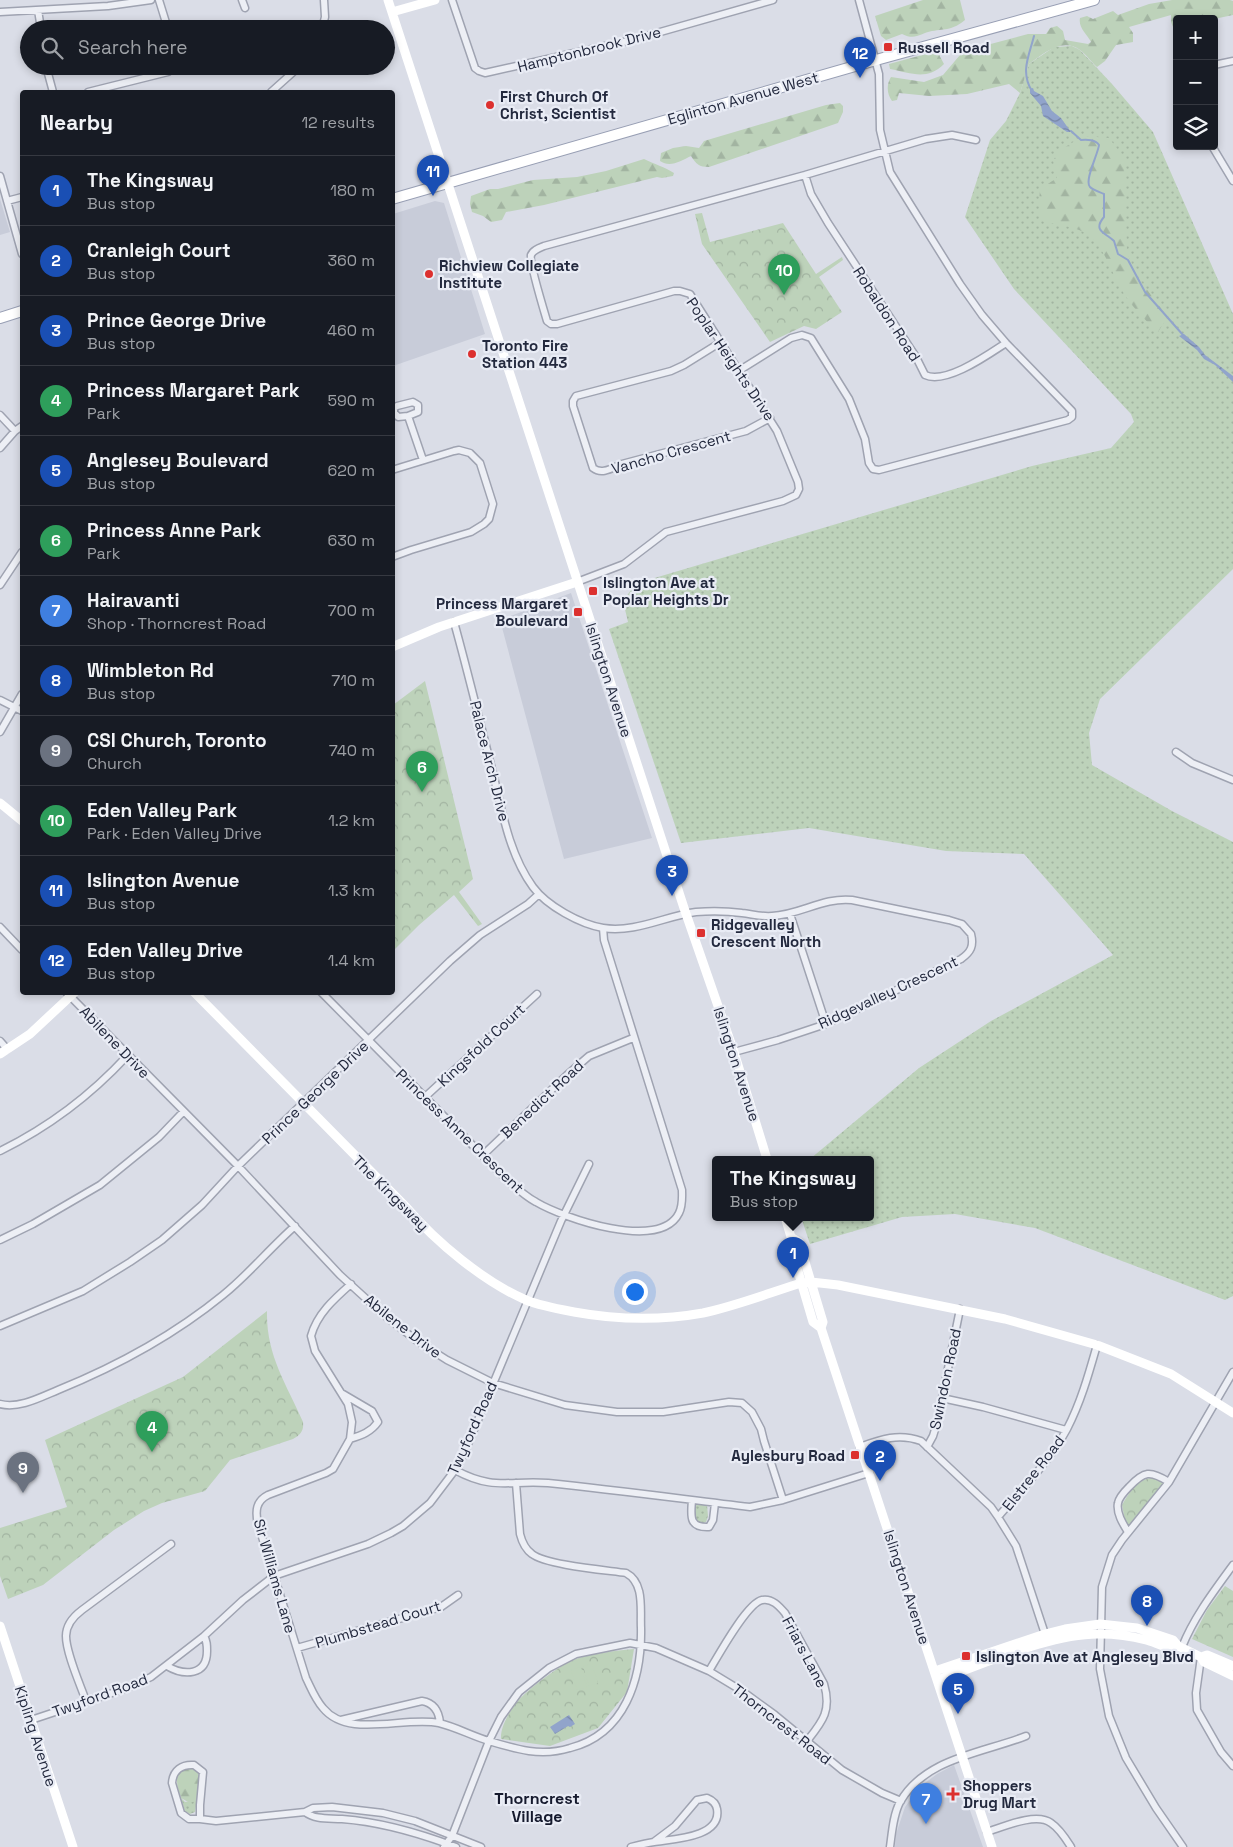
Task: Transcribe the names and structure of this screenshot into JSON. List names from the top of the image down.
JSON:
{
  "streets": {
    "main road": [
      "Eglinton Avenue West",
      "Islington Avenue",
      "The Kingsway",
      "Kipling Avenue"
    ],
    "street": [
      "Hamptonbrook Drive",
      "Robaldon Road",
      "Poplar Heights Drive",
      "Vancho Crescent",
      "Palace Arch Drive",
      "Ridgevalley Crescent",
      "Abilene Drive",
      "Kingsfold Court",
      "Prince George Drive",
      "Benedict Road",
      "Princess Anne Crescent",
      "Swindon Road",
      "Twyford Road",
      "Elstree Road",
      "Sir Williams Lane",
      "Plumbstead Court",
      "Friars Lane",
      "Thorncrest Road"
    ]
  },
  "crossings": [
    ["Eglinton Avenue West", "Islington Avenue"],
    ["Robaldon Road", "Poplar Heights Drive"],
    ["Poplar Heights Drive", "Vancho Crescent"],
    ["Poplar Heights Drive", "Islington Avenue"],
    ["Islington Avenue", "Ridgevalley Crescent"],
    ["Islington Avenue", "The Kingsway"],
    ["Palace Arch Drive", "Prince George Drive"],
    ["Abilene Drive", "Prince George Drive"],
    ["Abilene Drive", "Twyford Road"],
    ["Abilene Drive", "Sir Williams Lane"],
    ["Kingsfold Court", "Princess Anne Crescent"],
    ["Prince George Drive", "Princess Anne Crescent"],
    ["Prince George Drive", "The Kingsway"],
    ["Benedict Road", "Princess Anne Crescent"],
    ["Princess Anne Crescent", "Twyford Road"],
    ["The Kingsway", "Swindon Road"],
    ["The Kingsway", "Twyford Road"],
    ["The Kingsway", "Elstree Road"],
    ["Twyford Road", "Sir Williams Lane"],
    ["Twyford Road", "Kipling Avenue"],
    ["Sir Williams Lane", "Plumbstead Court"],
    ["Sir Williams Lane", "Thorncrest Road"],
    ["Friars Lane", "Thorncrest Road"]
  ],
  "districts": ["Thorncrest Village"],
  "places": {
    "transit": [
      "Russell Road",
      "Islington Ave at Poplar Heights Dr",
      "Princess Margaret Boulevard",
      "Ridgevalley Crescent North",
      "Aylesbury Road",
      "Islington Ave at Anglesey Blvd"
    ],
    "other": ["First Church Of Christ, Scientist", "Richview Collegiate Institute", "Toronto Fire Station 443"],
    "health": ["Shoppers Drug Mart"]
  },
  "page": {
    "map_buttons": ["+", "−"],
    "search": "Search here",
    "pins": [
      "12",
      "11",
      "10",
      "6",
      "3",
      "1",
      "4",
      "2",
      "9",
      "8",
      "5",
      "7"
    ],
    "heading": ["Nearby", "12 results"],
    "list": [
      {
        "mark": "1",
        "name": "The Kingsway",
        "note": "Bus stop",
        "value": "180 m"
      },
      {
        "mark": "2",
        "name": "Cranleigh Court",
        "note": "Bus stop",
        "value": "360 m"
      },
      {
        "mark": "3",
        "name": "Prince George Drive",
        "note": "Bus stop",
        "value": "460 m"
      },
      {
        "mark": "4",
        "name": "Princess Margaret Park",
        "note": "Park",
        "value": "590 m"
      },
      {
        "mark": "5",
        "name": "Anglesey Boulevard",
        "note": "Bus stop",
        "value": "620 m"
      },
      {
        "mark": "6",
        "name": "Princess Anne Park",
        "note": "Park",
        "value": "630 m"
      },
      {
        "mark": "7",
        "name": "Hairavanti",
        "note": "Shop · Thorncrest Road",
        "value": "700 m"
      },
      {
        "mark": "8",
        "name": "Wimbleton Rd",
        "note": "Bus stop",
        "value": "710 m"
      },
      {
        "mark": "9",
        "name": "CSI Church, Toronto",
        "note": "Church",
        "value": "740 m"
      },
      {
        "mark": "10",
        "name": "Eden Valley Park",
        "note": "Park · Eden Valley Drive",
        "value": "1.2 km"
      },
      {
        "mark": "11",
        "name": "Islington Avenue",
        "note": "Bus stop",
        "value": "1.3 km"
      },
      {
        "mark": "12",
        "name": "Eden Valley Drive",
        "note": "Bus stop",
        "value": "1.4 km"
      }
    ],
    "popup": ["The Kingsway", "Bus stop"]
  }
}
